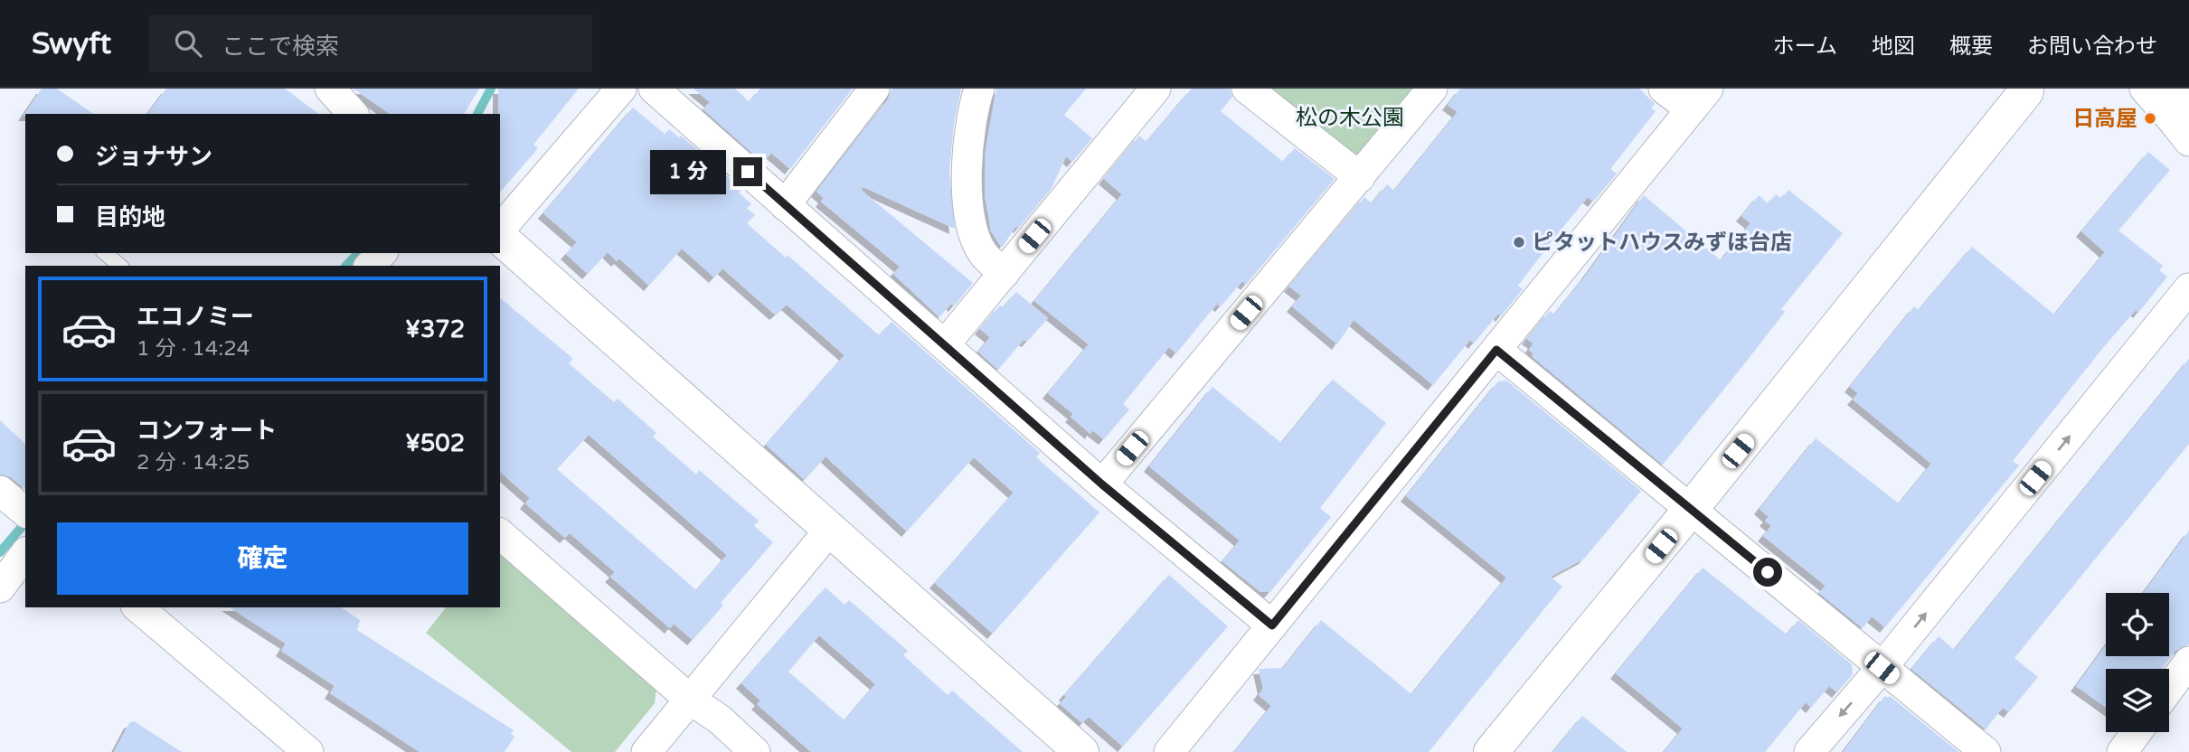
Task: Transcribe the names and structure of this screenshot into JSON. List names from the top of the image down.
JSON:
{
  "parks": ["松の木公園"],
  "places": ["日高屋", "ピタットハウスみずほ台店"],
  "page": {
    "header": "Swyft",
    "search": "ここで検索",
    "nav": [
      "ホーム",
      "地図",
      "概要",
      "お問い合わせ"
    ],
    "banner": ["ジョナサン", "目的地"],
    "bubble": "1 分",
    "list": [
      {
        "name": "エコノミー",
        "note": "1 分 · 14:24",
        "value": "¥372"
      },
      {
        "name": "コンフォート",
        "note": "2 分 · 14:25",
        "value": "¥502"
      }
    ],
    "buttons": "確定"
  }
}
